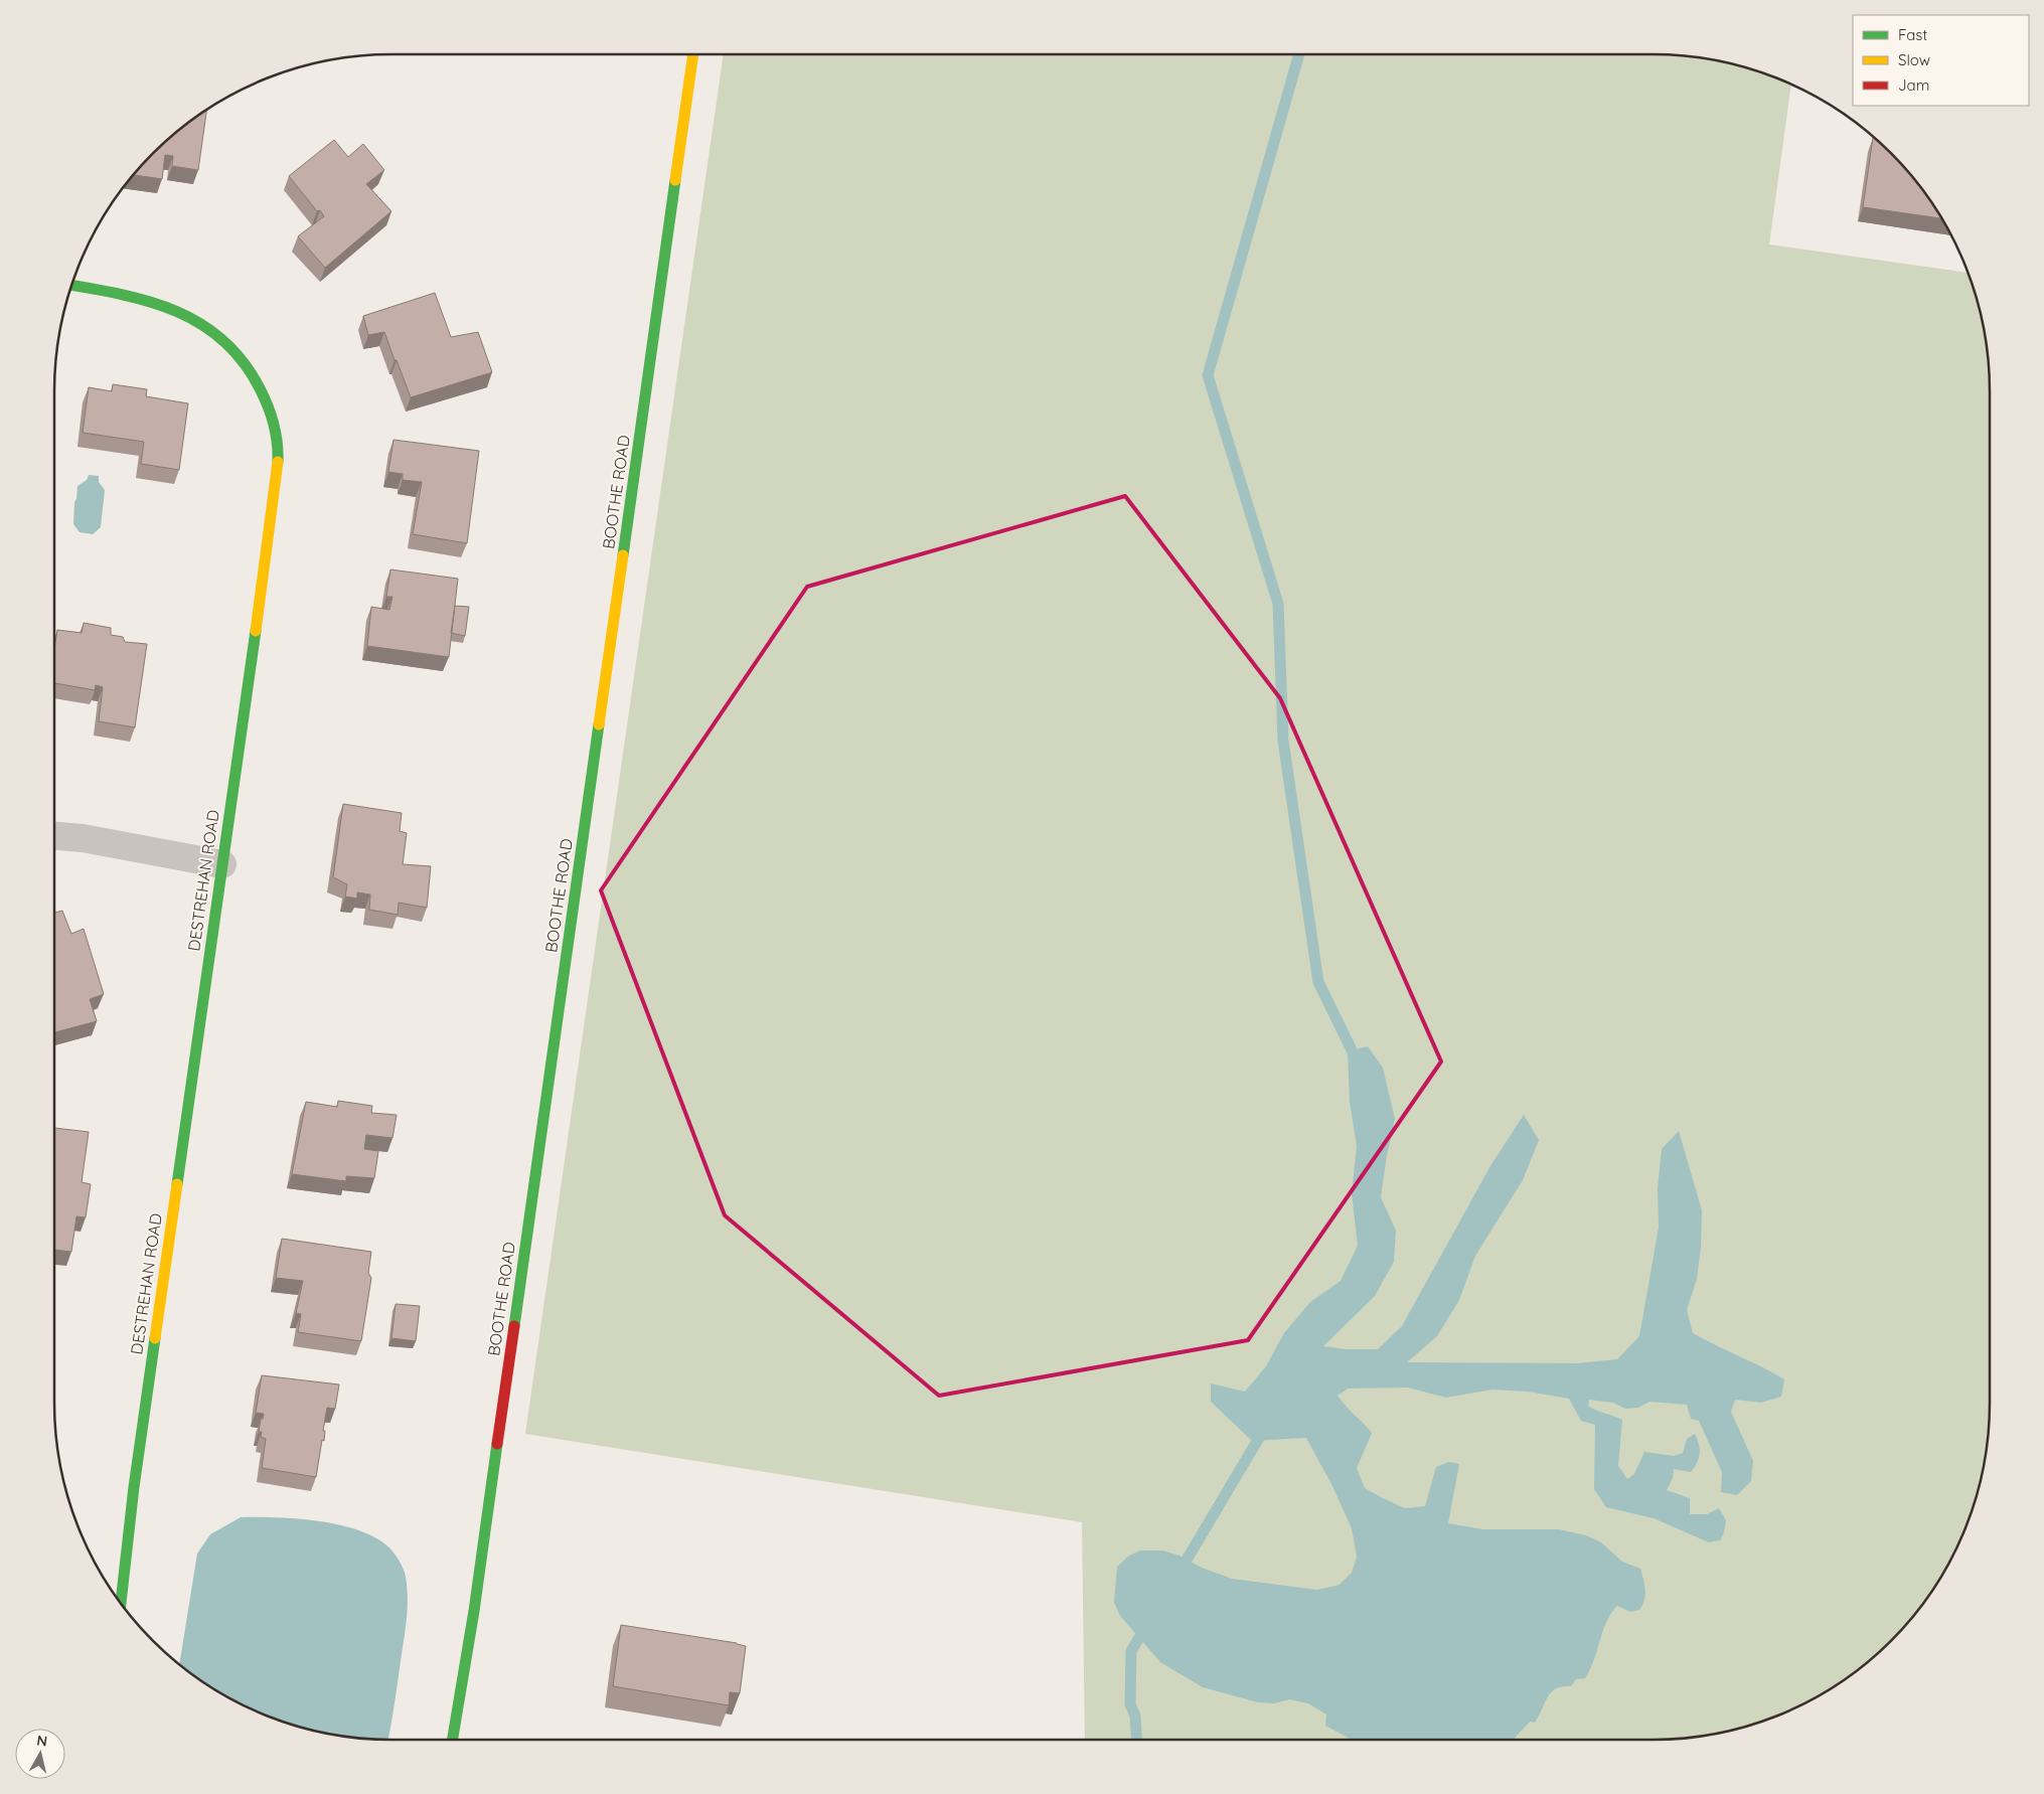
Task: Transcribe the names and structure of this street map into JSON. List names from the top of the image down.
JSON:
{
  "streets": {
    "street": ["BOOTHE ROAD", "DESTREHAN ROAD"]
  },
  "legend": ["Fast", "Slow", "Jam"],
  "north": "top"
}
